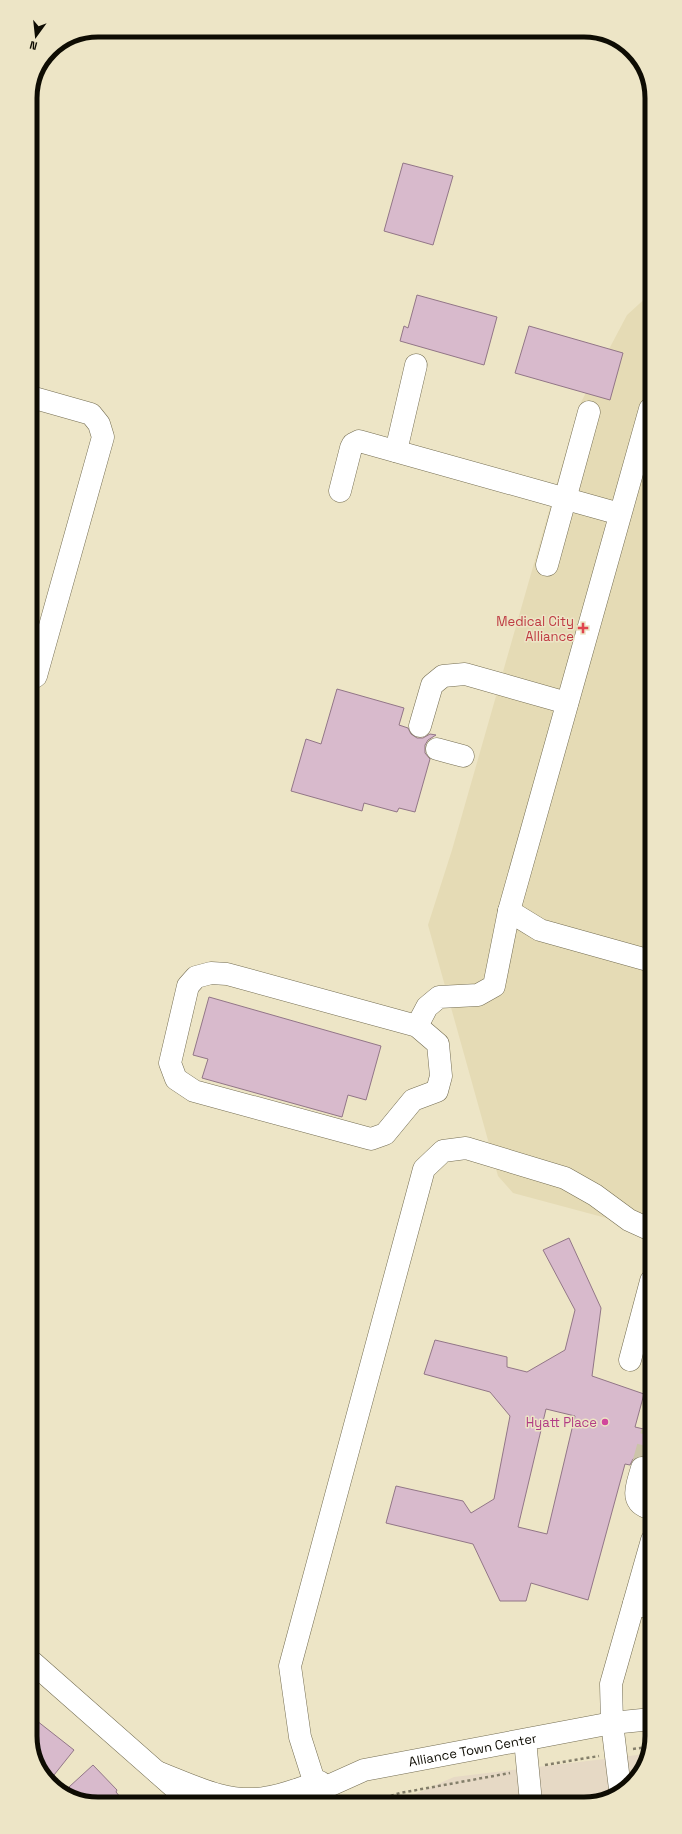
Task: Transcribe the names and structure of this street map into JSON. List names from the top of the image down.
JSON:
{
  "streets": {
    "street": ["Alliance Town Center"]
  },
  "places": {
    "health": ["Medical City Alliance"],
    "other": ["Hyatt Place"]
  },
  "north": "bottom"
}
